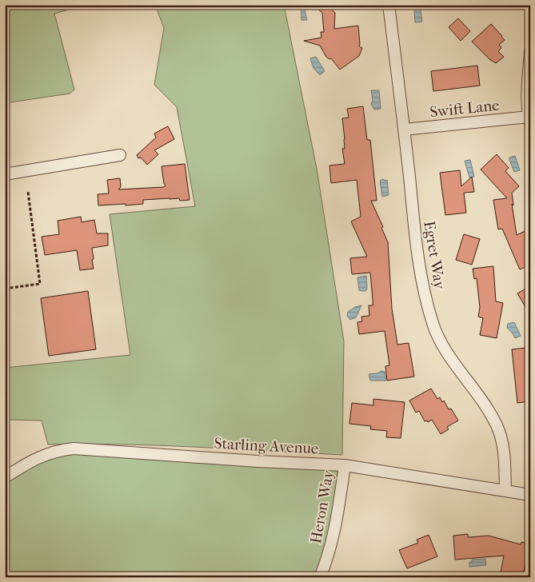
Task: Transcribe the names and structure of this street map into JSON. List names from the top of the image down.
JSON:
{
  "streets": {
    "street": [
      "Swift Lane",
      "Egret Way",
      "Starling Avenue",
      "Heron Way"
    ]
  },
  "crossings": [
    ["Swift Lane", "Egret Way"],
    ["Egret Way", "Starling Avenue"],
    ["Starling Avenue", "Heron Way"]
  ]
}
